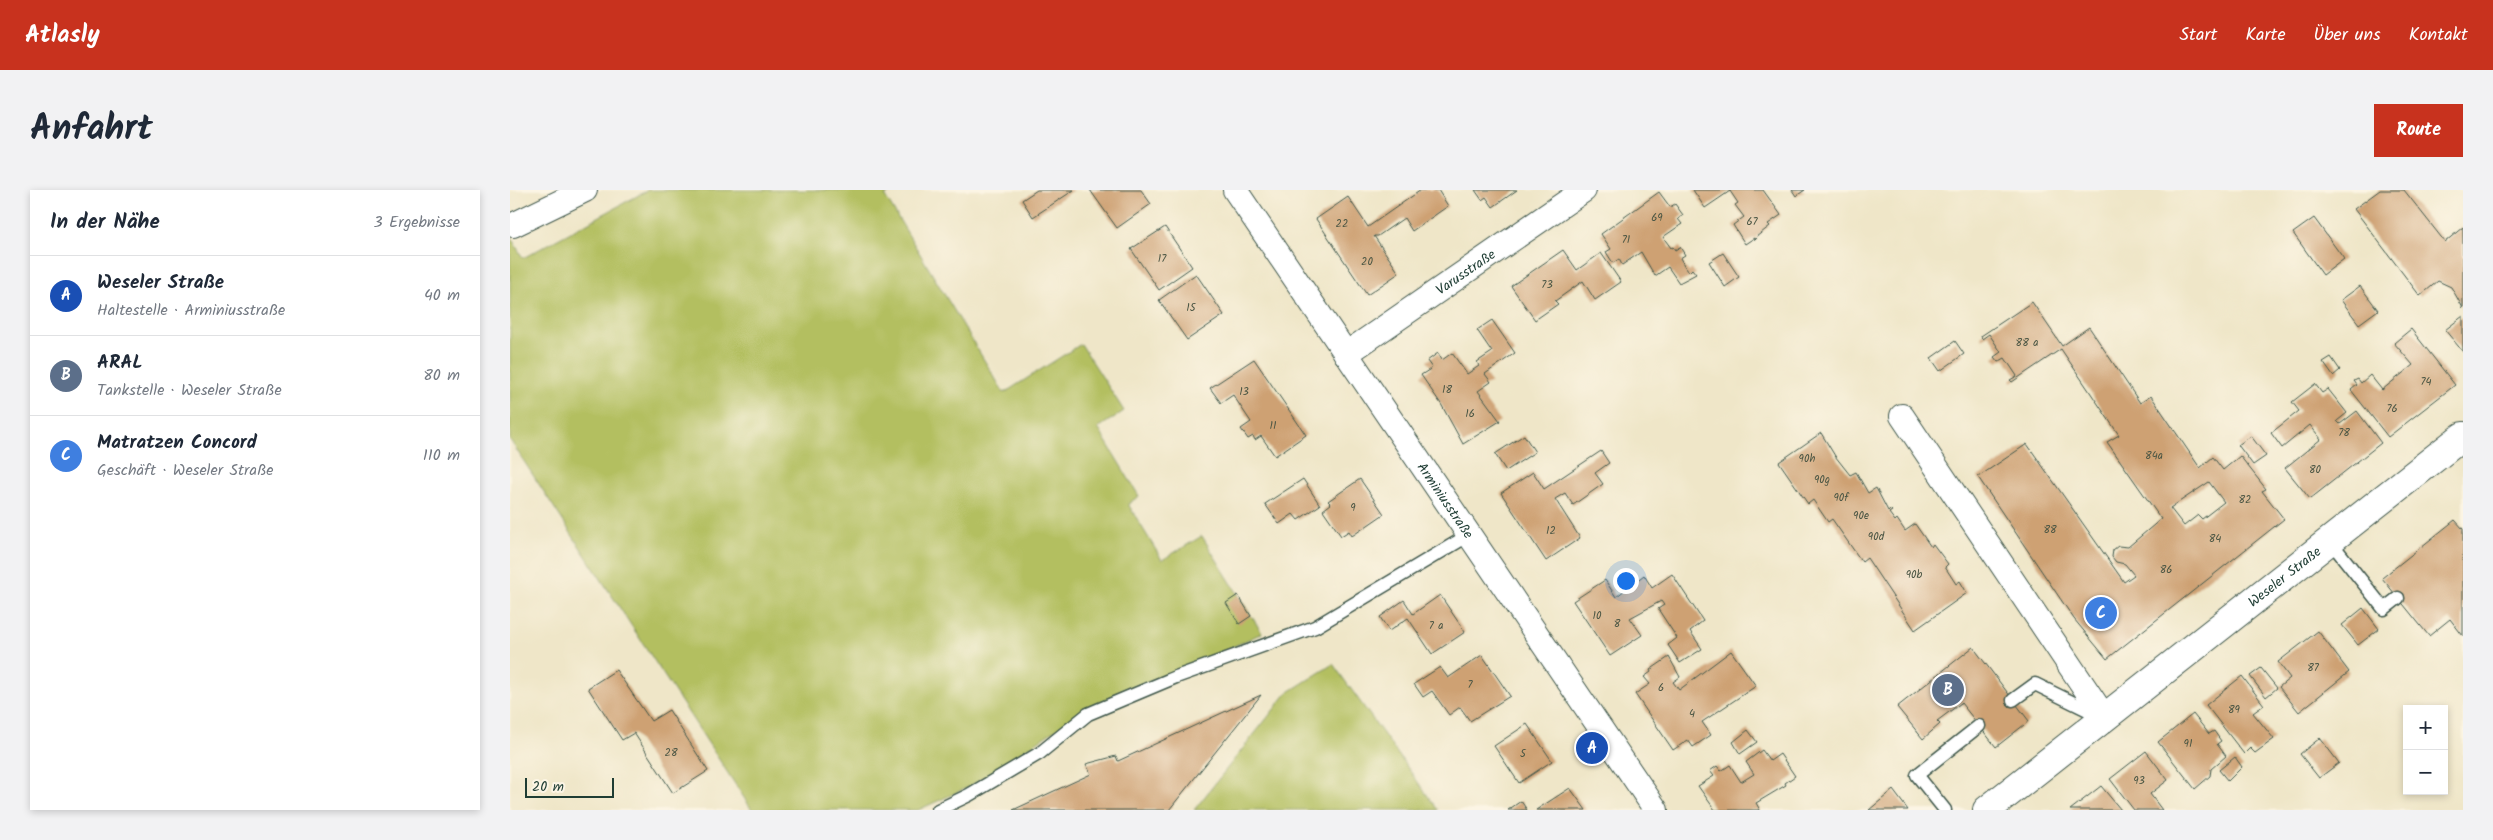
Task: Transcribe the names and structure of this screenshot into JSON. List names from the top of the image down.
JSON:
{
  "streets": {
    "main road": ["Weseler Straße"],
    "street": ["Varusstraße", "Arminiusstraße"]
  },
  "crossings": [
    ["Varusstraße", "Arminiusstraße"]
  ],
  "house_numbers": [
    "69",
    "67",
    "22",
    "71",
    "17",
    "20",
    "73",
    "15",
    "88 a",
    "74",
    "18",
    "13",
    "76",
    "16",
    "11",
    "78",
    "84a",
    "90h",
    "80",
    "90g",
    "90f",
    "82",
    "9",
    "90e",
    "88",
    "12",
    "90d",
    "84",
    "86",
    "90b",
    "10",
    "8",
    "7 a",
    "87",
    "7",
    "6",
    "89",
    "4",
    "91",
    "28",
    "5",
    "93"
  ],
  "scale_bar": "20 m",
  "page": {
    "header": "Atlasly",
    "nav": [
      "Start",
      "Karte",
      "Über uns",
      "Kontakt"
    ],
    "title": "Anfahrt",
    "buttons": "Route",
    "heading": ["In der Nähe", "3 Ergebnisse"],
    "list": [
      {
        "mark": "A",
        "name": "Weseler Straße",
        "note": "Haltestelle · Arminiusstraße",
        "value": "40 m"
      },
      {
        "mark": "B",
        "name": "ARAL",
        "note": "Tankstelle · Weseler Straße",
        "value": "80 m"
      },
      {
        "mark": "C",
        "name": "Matratzen Concord",
        "note": "Geschäft · Weseler Straße",
        "value": "110 m"
      }
    ],
    "pins": ["C", "B", "A"],
    "map_buttons": ["+", "−"],
    "scale": "20 m"
  }
}
